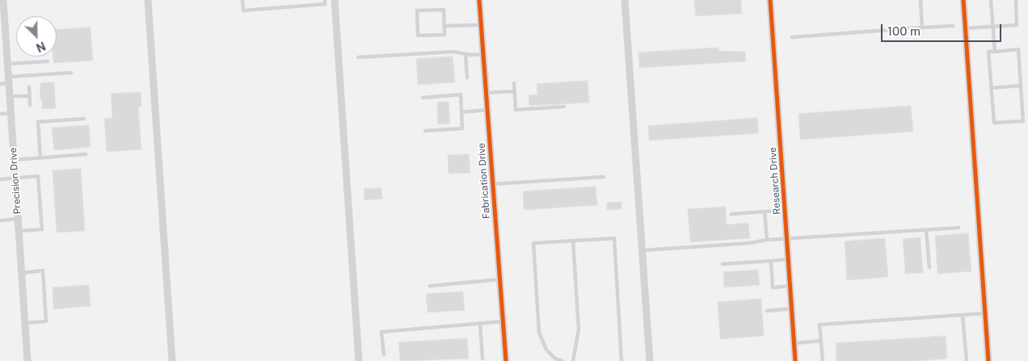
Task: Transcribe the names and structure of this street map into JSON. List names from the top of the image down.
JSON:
{
  "streets": {
    "street": ["Precision Drive", "Fabrication Drive", "Research Drive"]
  },
  "scale_bar": "100 m",
  "north": "bottom right"
}
